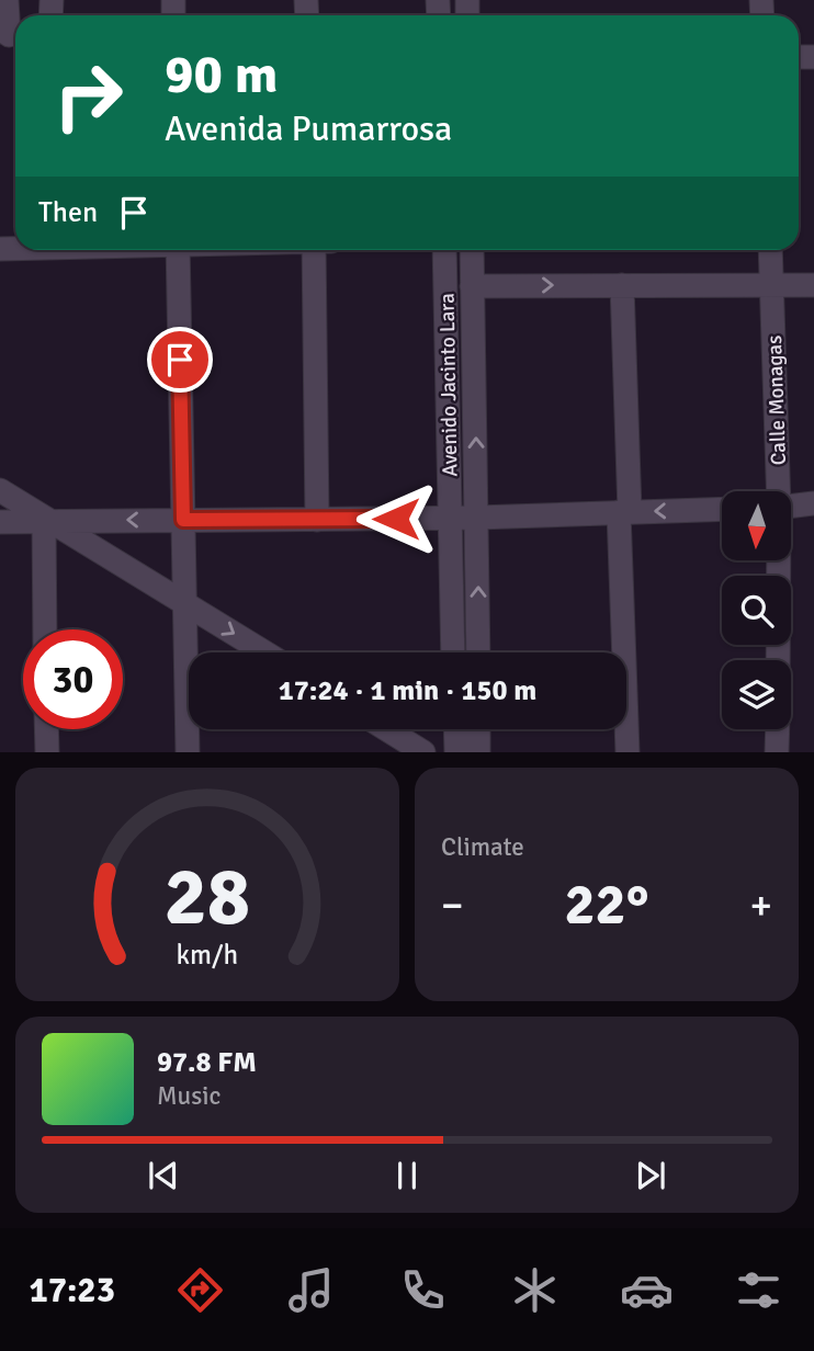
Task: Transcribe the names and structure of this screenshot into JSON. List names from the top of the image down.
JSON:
{
  "streets": {
    "street": ["Avenido Jacinto Lara", "Calle Monagas"]
  },
  "north": "bottom",
  "page": {
    "turn": ["90 m", "Avenida Pumarrosa"],
    "then": "Then",
    "limit": "30",
    "trip": "17:24 · 1 min · 150 m",
    "tile": "Climate",
    "heat": ["−", "22°", "+"],
    "song": ["97.8 FM", "Music"],
    "tabs": "17:23",
    "gauge": ["28", "km/h"]
  }
}
